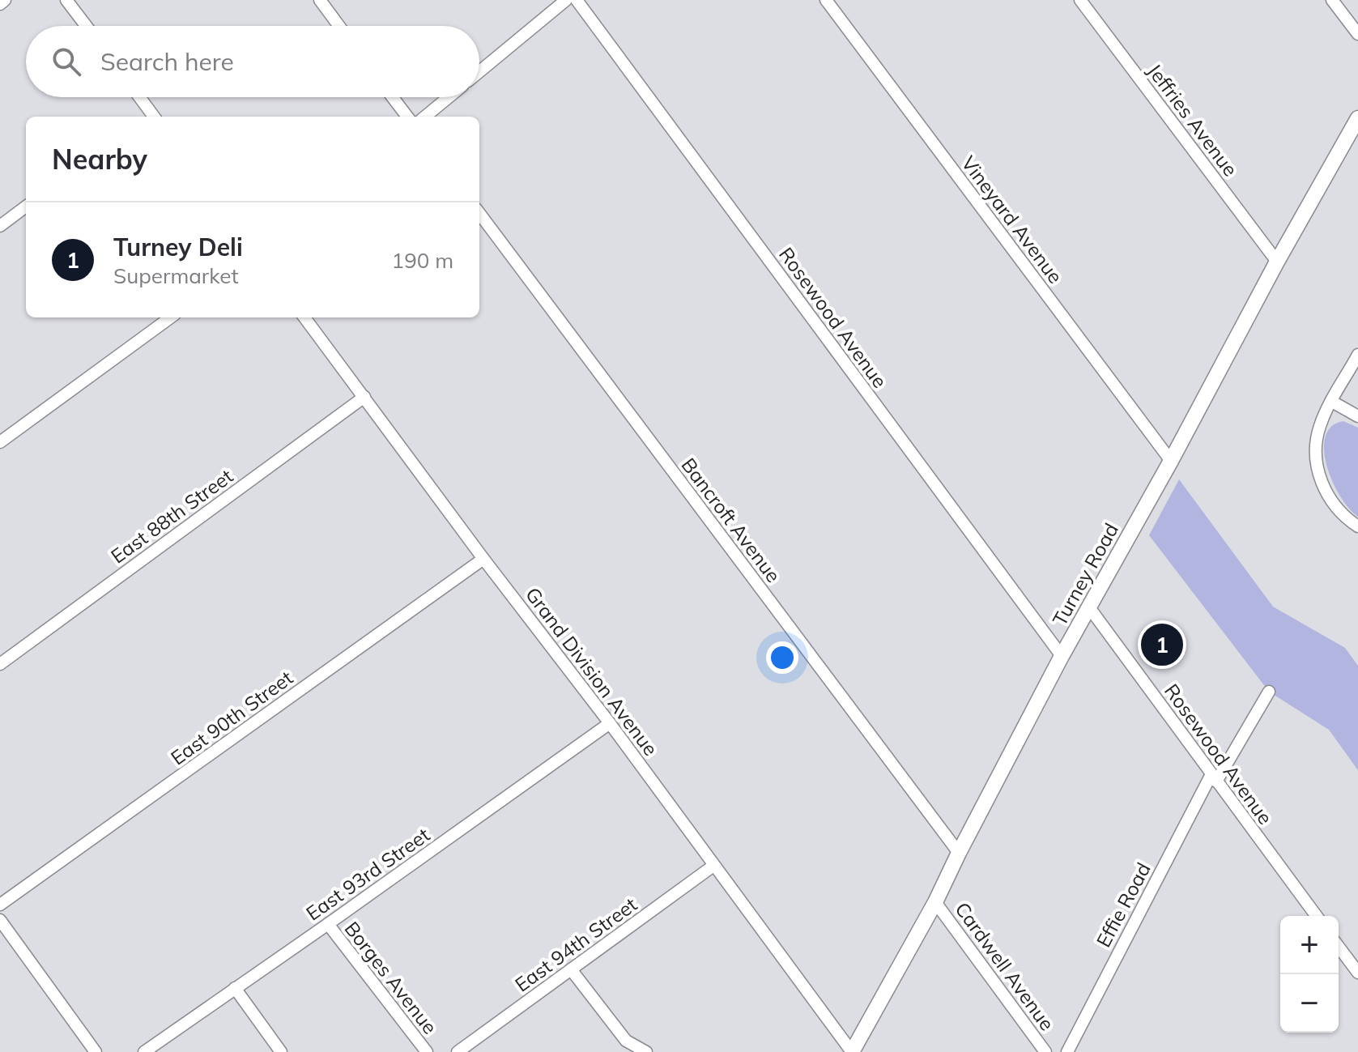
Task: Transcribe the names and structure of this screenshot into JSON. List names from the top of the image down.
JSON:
{
  "streets": {
    "main road": ["Turney Road"],
    "street": [
      "Jeffries Avenue",
      "Vineyard Avenue",
      "Rosewood Avenue",
      "East 88th Street",
      "Bancroft Avenue",
      "Grand Division Avenue",
      "East 90th Street",
      "East 93rd Street",
      "Effie Road",
      "East 94th Street",
      "Cardwell Avenue",
      "Borges Avenue"
    ]
  },
  "crossings": [
    ["Jeffries Avenue", "Turney Road"],
    ["Vineyard Avenue", "Turney Road"],
    ["Rosewood Avenue", "Turney Road"],
    ["Rosewood Avenue", "Effie Road"],
    ["East 88th Street", "Grand Division Avenue"],
    ["Bancroft Avenue", "Turney Road"],
    ["Turney Road", "Grand Division Avenue"],
    ["Turney Road", "Cardwell Avenue"],
    ["Grand Division Avenue", "East 90th Street"],
    ["Grand Division Avenue", "East 93rd Street"],
    ["Grand Division Avenue", "East 94th Street"],
    ["East 93rd Street", "Borges Avenue"]
  ],
  "page": {
    "search": "Search here",
    "heading": "Nearby",
    "list": [
      {
        "mark": "1",
        "name": "Turney Deli",
        "note": "Supermarket",
        "value": "190 m"
      }
    ],
    "pins": "1",
    "map_buttons": ["+", "−"]
  }
}
